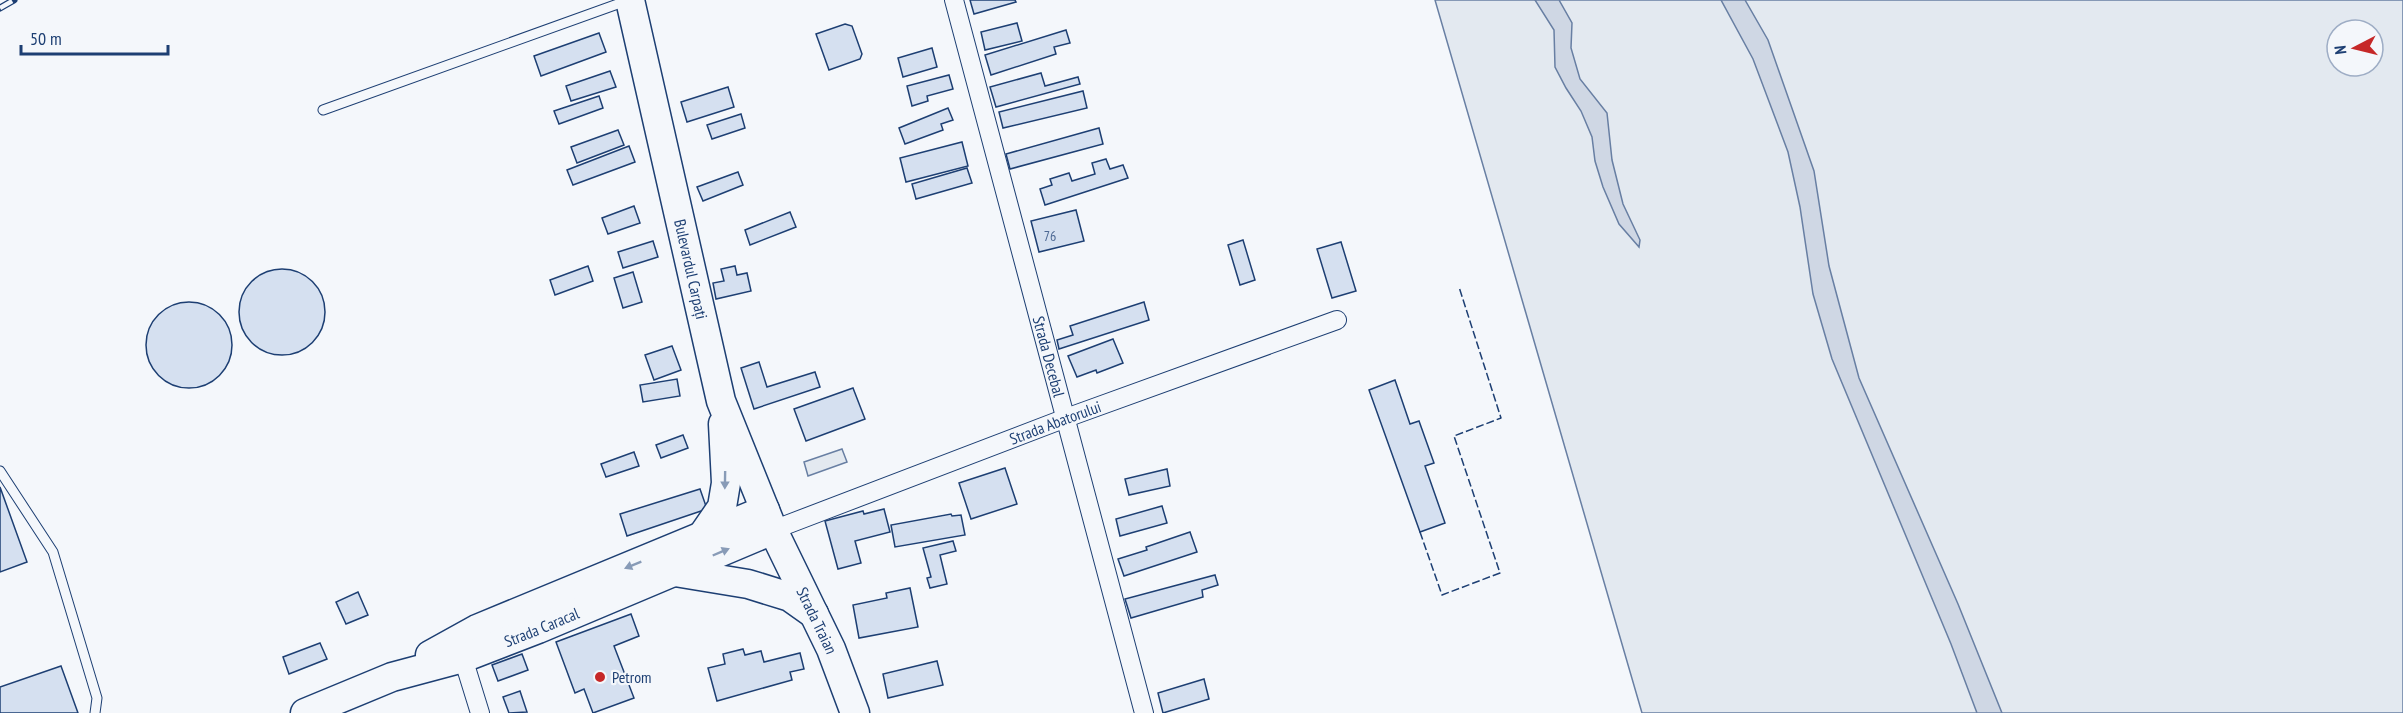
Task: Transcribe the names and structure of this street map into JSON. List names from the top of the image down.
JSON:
{
  "streets": {
    "main road": ["Bulevardul Carpați", "Strada Traian", "Strada Caracal"],
    "street": ["Strada Decebal", "Strada Abatorului"]
  },
  "crossings": [
    ["Bulevardul Carpați", "Strada Abatorului"],
    ["Bulevardul Carpați", "Strada Traian"],
    ["Bulevardul Carpați", "Strada Caracal"],
    ["Strada Decebal", "Strada Abatorului"],
    ["Strada Abatorului", "Strada Traian"],
    ["Strada Abatorului", "Strada Caracal"],
    ["Strada Traian", "Strada Caracal"]
  ],
  "places": ["Petrom"],
  "house_numbers": ["76"],
  "scale_bar": "50 m",
  "north": "left"
}
